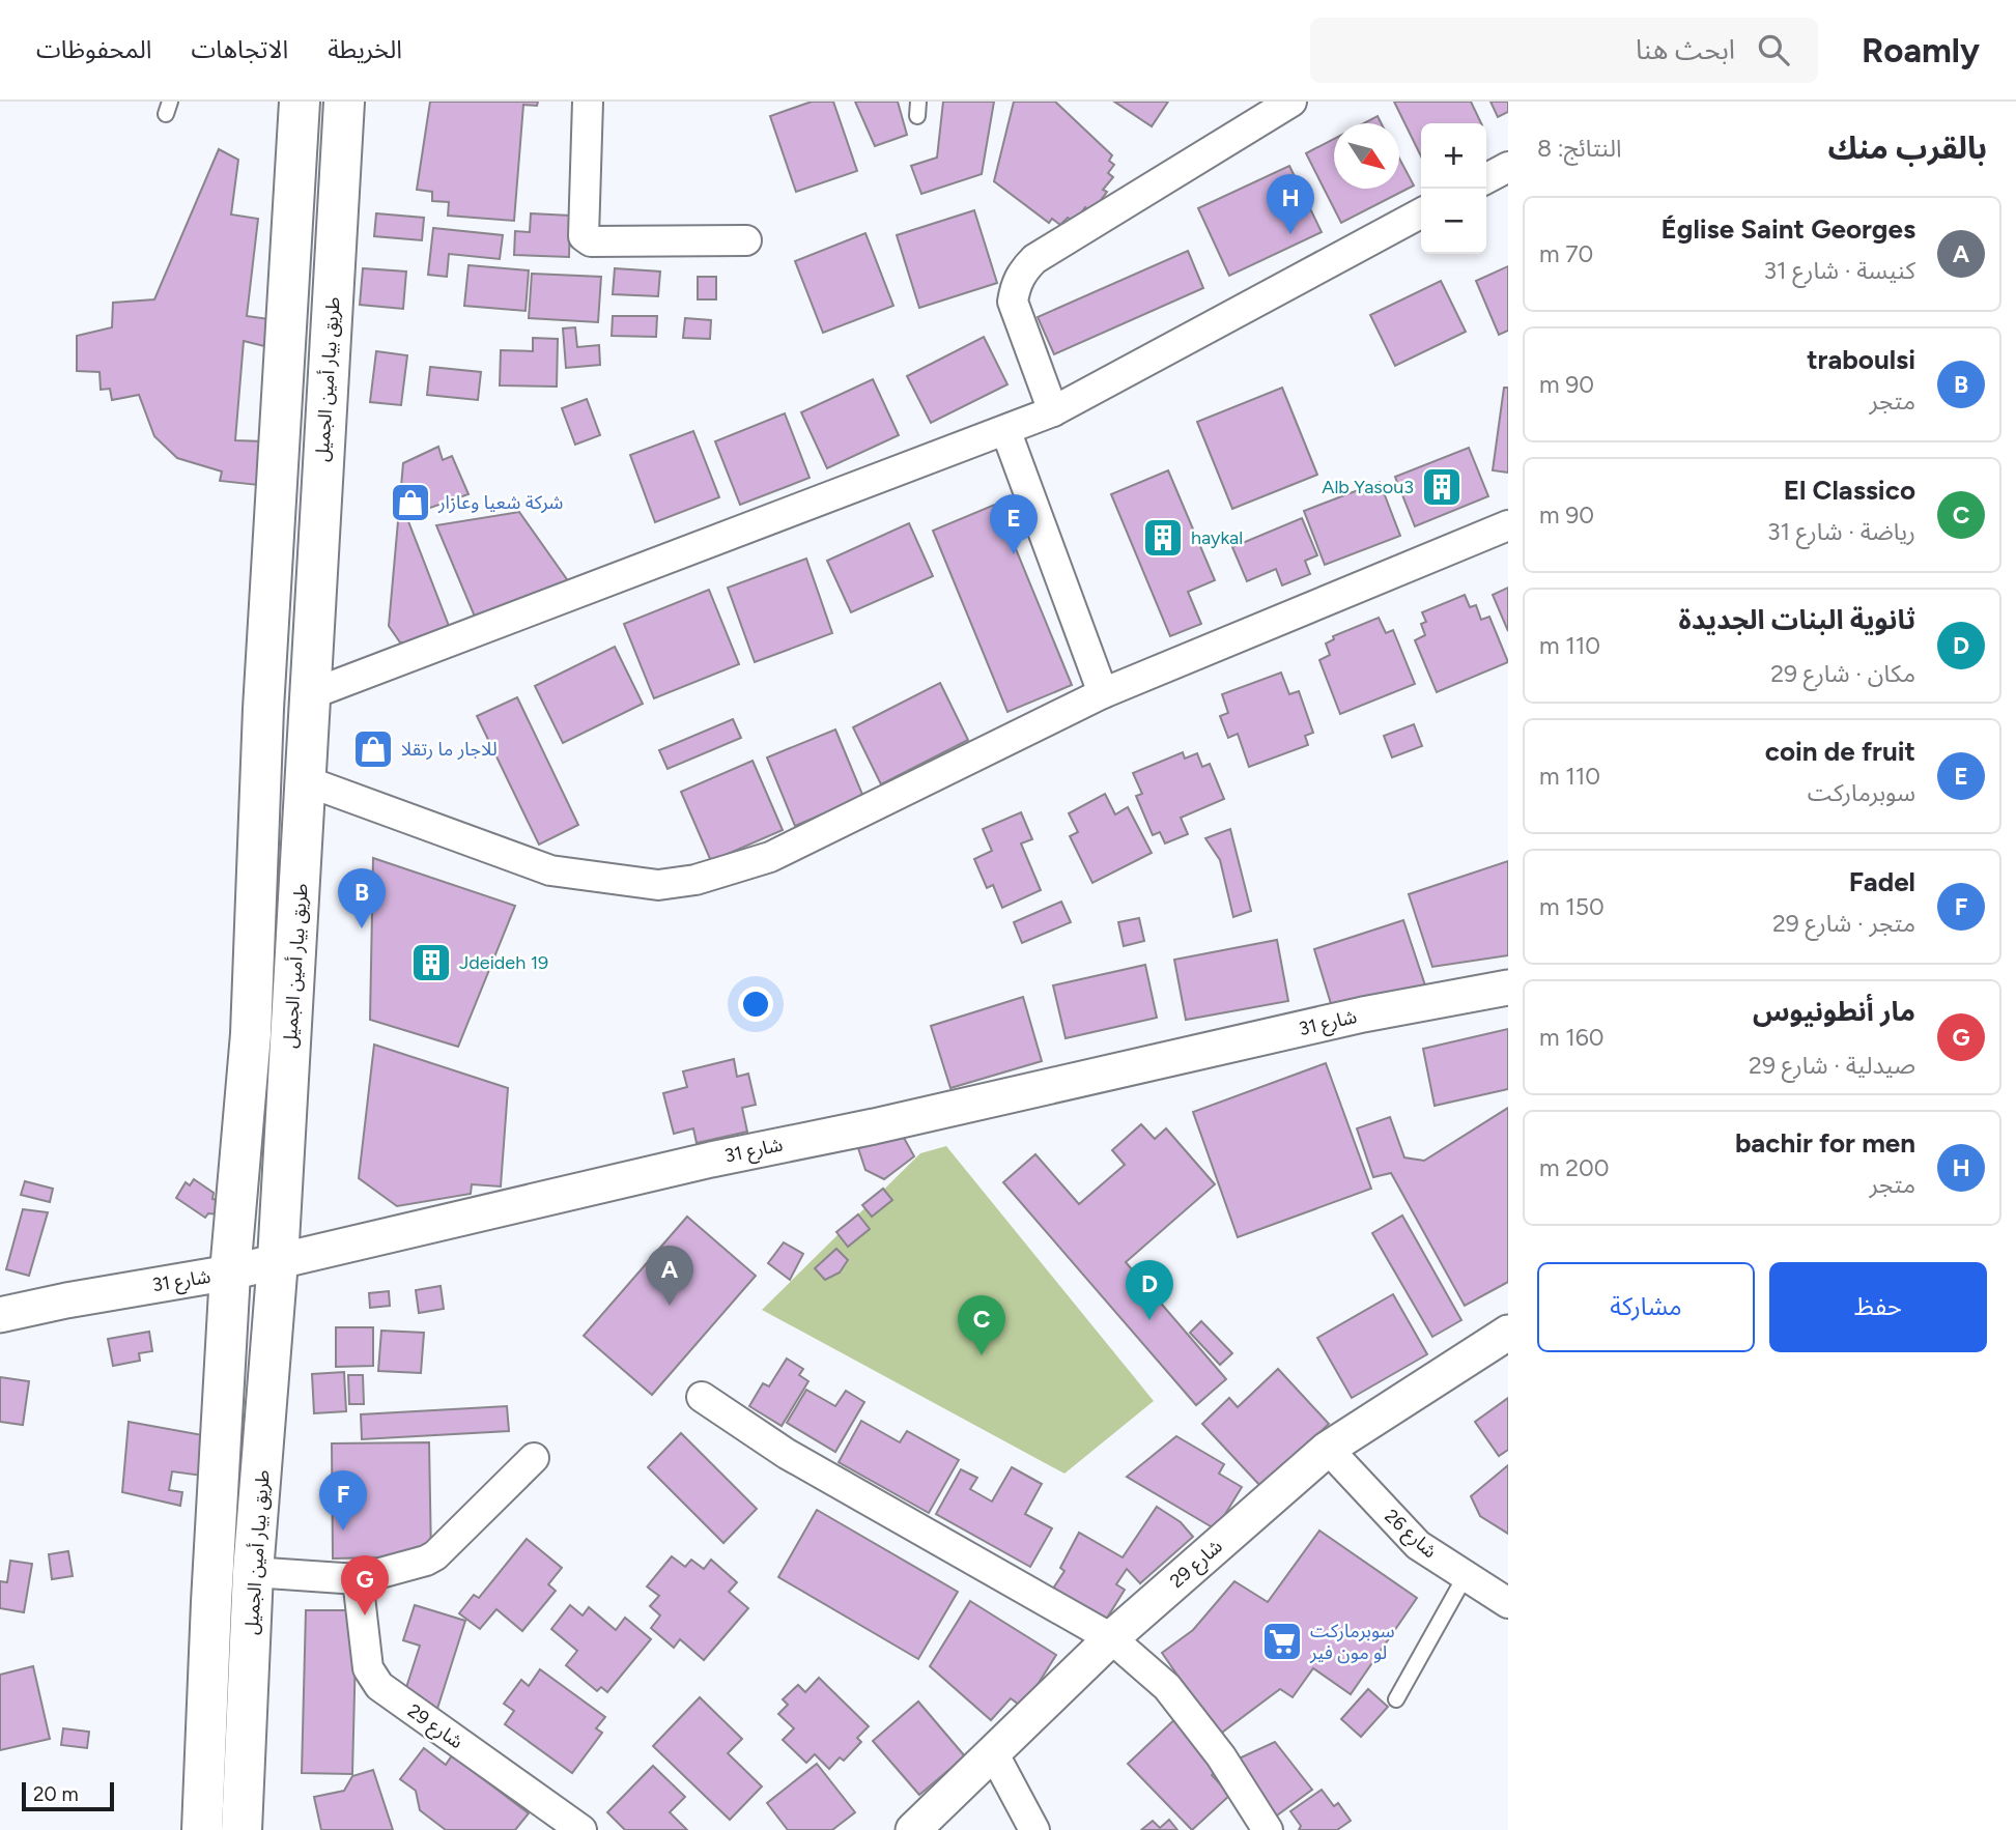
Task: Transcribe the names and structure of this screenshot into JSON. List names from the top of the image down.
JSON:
{
  "streets": {
    "main road": ["طريق بيار أمين الجميل"],
    "street": ["شارع 31", "شارع 26", "شارع 29"]
  },
  "crossings": [
    ["طريق بيار أمين الجميل", "شارع 31"],
    ["شارع 26", "شارع 29"]
  ],
  "places": {
    "building": ["Alb Yasou3", "haykal", "Jdeideh 19"],
    "shop": ["شركة شعيا وعازار", "للاجار ما رتقلا"],
    "supermarket": ["سوبرماركت لو مون فير"]
  },
  "scale_bar": "20 m",
  "north": "bottom right",
  "page": {
    "header": "Roamly",
    "search": "ابحث هنا",
    "nav": ["الخريطة", "الاتجاهات", "المحفوظات"],
    "heading": ["بالقرب منك", "النتائج: 8"],
    "map_buttons": ["+", "−"],
    "pins": [
      "H",
      "E",
      "B",
      "A",
      "D",
      "C",
      "F",
      "G"
    ],
    "list": [
      {
        "mark": "A",
        "name": "Église Saint Georges",
        "note": "كنيسة · شارع 31",
        "value": "70 m"
      },
      {
        "mark": "B",
        "name": "traboulsi",
        "note": "متجر",
        "value": "90 m"
      },
      {
        "mark": "C",
        "name": "El Classico",
        "note": "رياضة · شارع 31",
        "value": "90 m"
      },
      {
        "mark": "D",
        "name": "ثانوية البنات الجديدة",
        "note": "مكان · شارع 29",
        "value": "110 m"
      },
      {
        "mark": "E",
        "name": "coin de fruit",
        "note": "سوبرماركت",
        "value": "110 m"
      },
      {
        "mark": "F",
        "name": "Fadel",
        "note": "متجر · شارع 29",
        "value": "150 m"
      },
      {
        "mark": "G",
        "name": "مار أنطونيوس",
        "note": "صيدلية · شارع 29",
        "value": "160 m"
      },
      {
        "mark": "H",
        "name": "bachir for men",
        "note": "متجر",
        "value": "200 m"
      }
    ],
    "buttons": ["حفظ", "مشاركة"],
    "scale": "20 m"
  }
}
